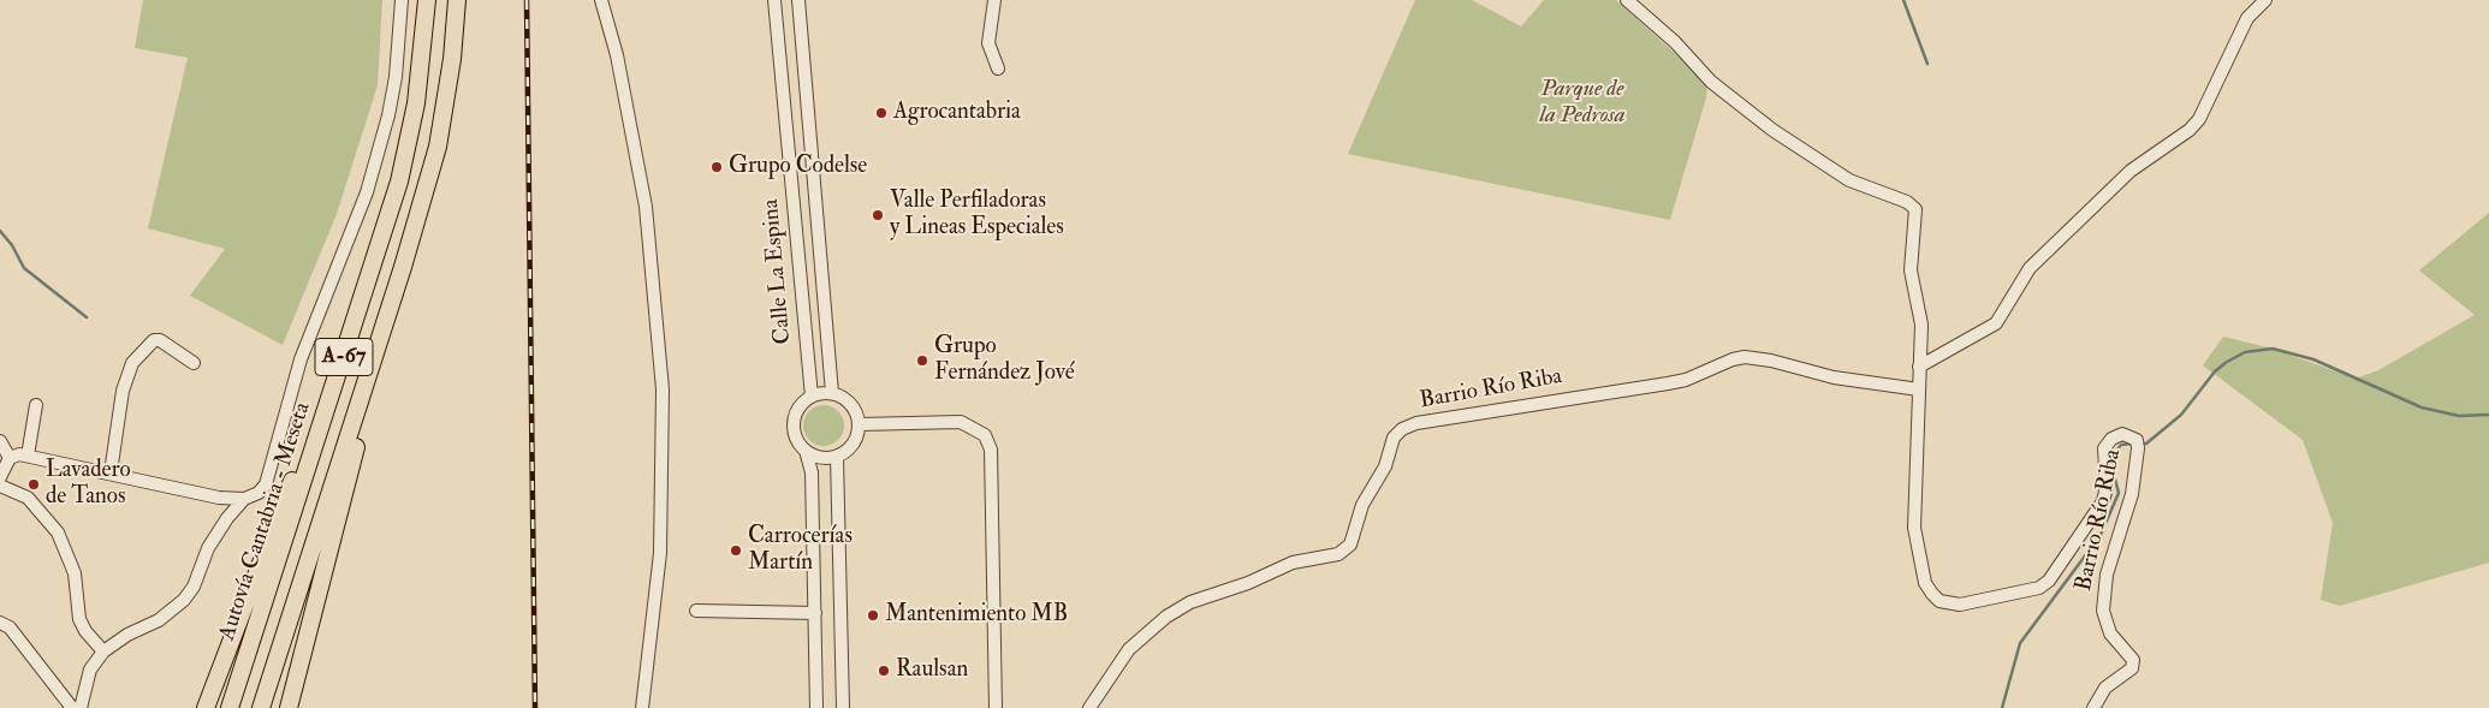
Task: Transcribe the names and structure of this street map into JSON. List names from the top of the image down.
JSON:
{
  "streets": {
    "highway": ["A-67", "Autovía Cantabria - Meseta"],
    "street": ["Calle La Espina", "Barrio Río Riba"]
  },
  "parks": ["Parque de la Pedrosa"],
  "places": [
    "Agrocantabria",
    "Grupo Codelse",
    "Valle Perfiladoras y Lineas Especiales",
    "Grupo Fernández Jové",
    "Lavadero de Tanos",
    "Carrocerías Martín",
    "Mantenimiento MB",
    "Raulsan"
  ]
}
